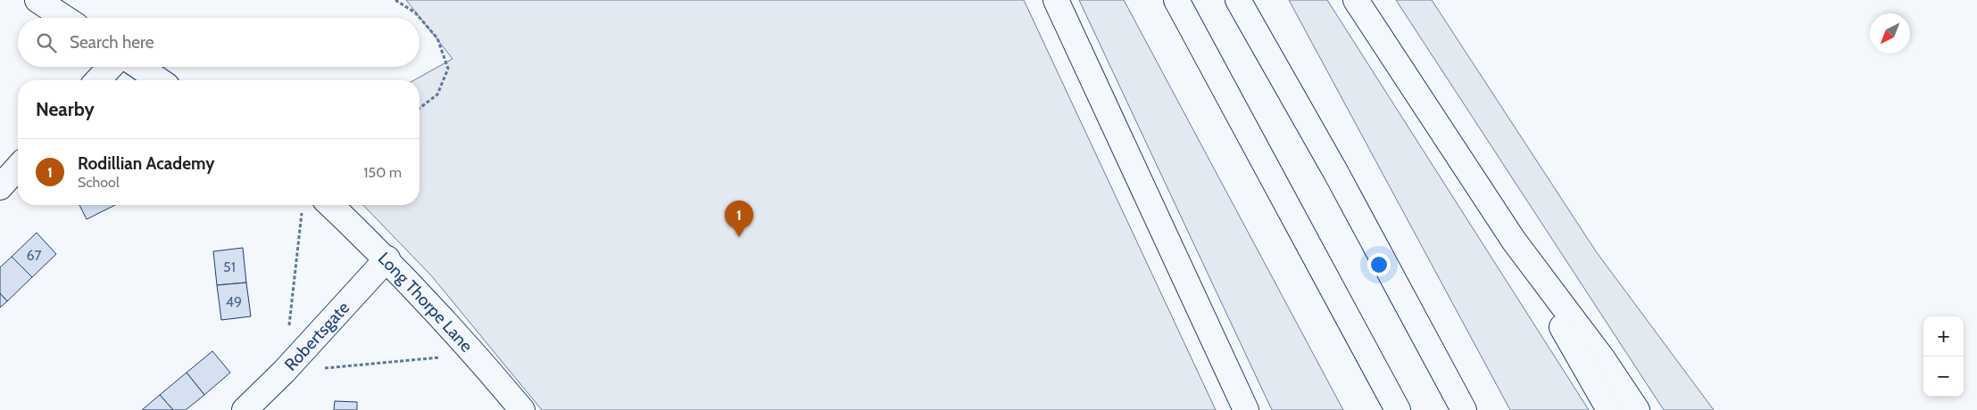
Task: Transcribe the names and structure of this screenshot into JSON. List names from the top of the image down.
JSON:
{
  "streets": {
    "main road": ["Long Thorpe Lane", "Robertsgate"]
  },
  "crossings": [
    ["Long Thorpe Lane", "Robertsgate"]
  ],
  "house_numbers": ["67", "51", "49"],
  "north": "bottom left",
  "page": {
    "search": "Search here",
    "heading": "Nearby",
    "list": [
      {
        "mark": "1",
        "name": "Rodillian Academy",
        "note": "School",
        "value": "150 m"
      }
    ],
    "pins": "1",
    "map_buttons": ["+", "−"]
  }
}
